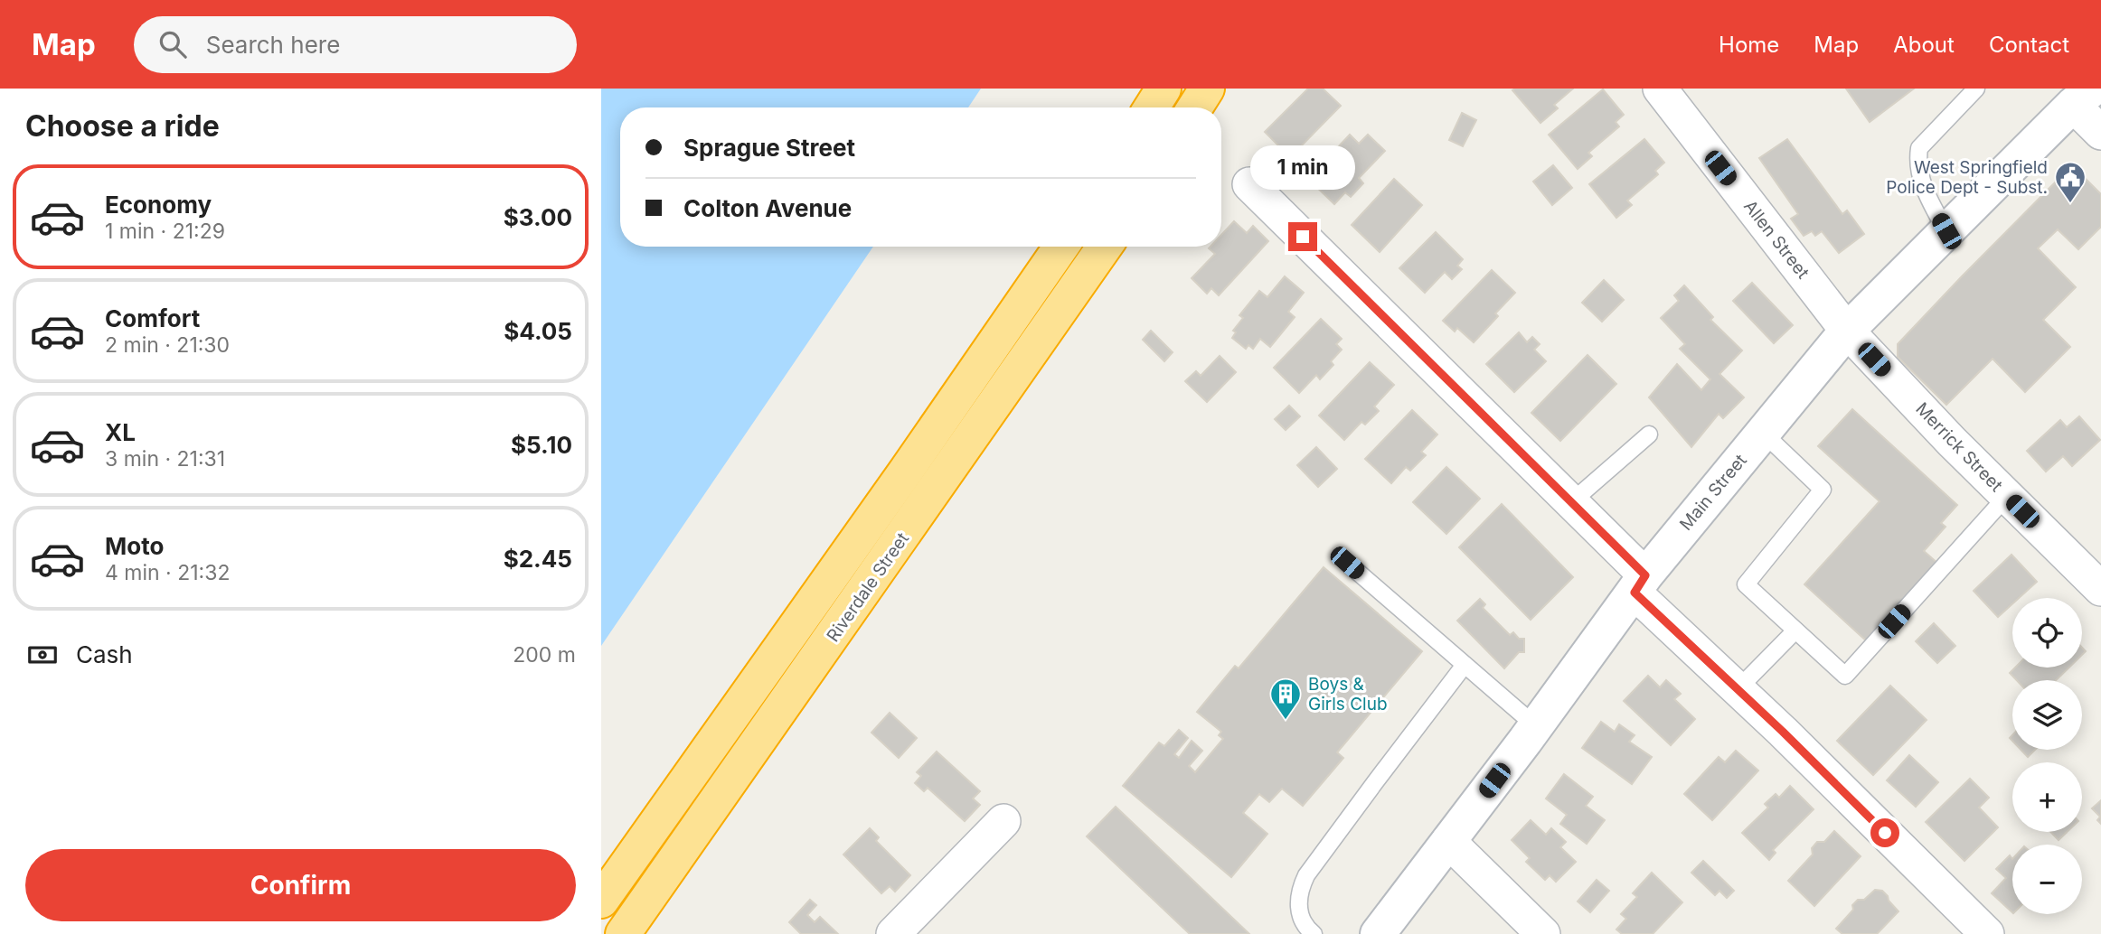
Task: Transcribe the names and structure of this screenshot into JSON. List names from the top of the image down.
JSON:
{
  "streets": {
    "highway": ["Riverdale Street"],
    "street": ["Allen Street", "Merrick Street", "Main Street"]
  },
  "crossings": [
    ["Allen Street", "Merrick Street"],
    ["Allen Street", "Main Street"],
    ["Merrick Street", "Main Street"]
  ],
  "places": {
    "public building": ["West Springfield Police Dept - Subst."],
    "building": ["Boys & Girls Club"]
  },
  "page": {
    "header": "Map",
    "search": "Search here",
    "nav": [
      "Home",
      "Map",
      "About",
      "Contact"
    ],
    "heading": "Choose a ride",
    "banner": ["Sprague Street", "Colton Avenue"],
    "bubble": "1 min",
    "list": [
      {
        "name": "Economy",
        "note": "1 min · 21:29",
        "value": "$3.00"
      },
      {
        "name": "Comfort",
        "note": "2 min · 21:30",
        "value": "$4.05"
      },
      {
        "name": "XL",
        "note": "3 min · 21:31",
        "value": "$5.10"
      },
      {
        "name": "Moto",
        "note": "4 min · 21:32",
        "value": "$2.45"
      }
    ],
    "map_buttons": ["+", "−"],
    "pay": ["Cash", "200 m"],
    "buttons": "Confirm"
  }
}
